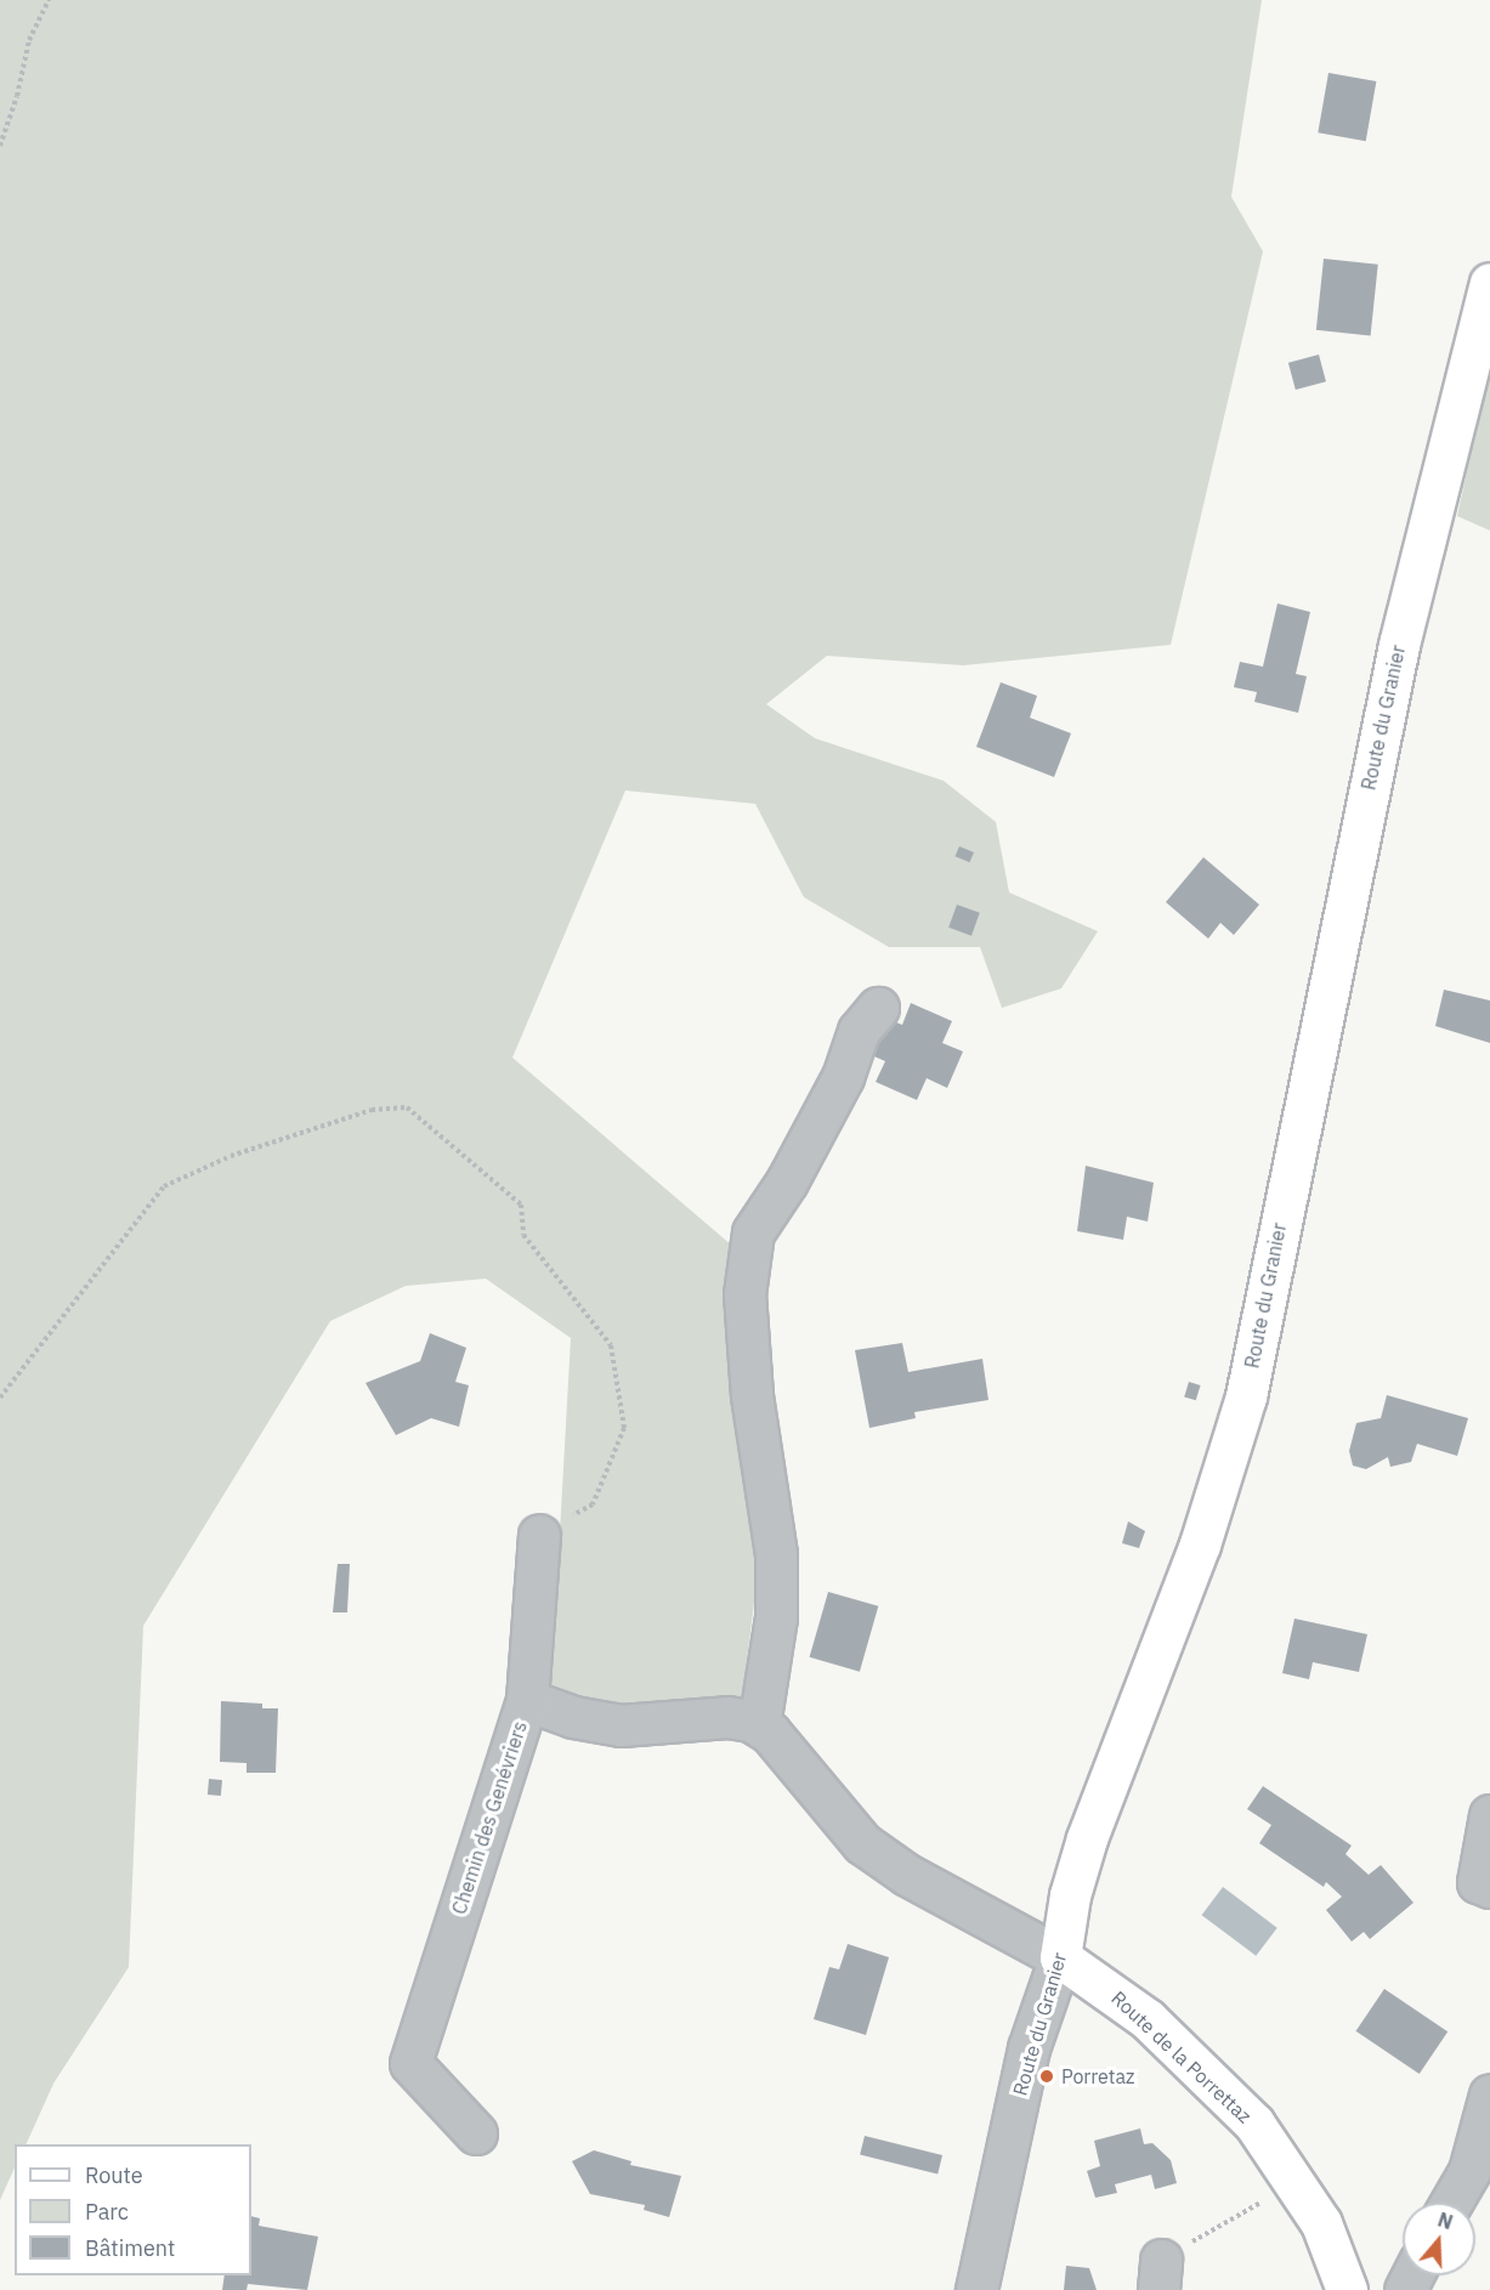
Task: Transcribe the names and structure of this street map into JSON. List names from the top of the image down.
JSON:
{
  "streets": {
    "main road": ["Route du Granier", "Route de la Porrettaz"],
    "street": ["Chemin des Genévriers"]
  },
  "crossings": [
    ["Route du Granier", "Route de la Porrettaz"]
  ],
  "places": ["Porretaz"],
  "legend": ["Route", "Parc", "Bâtiment"],
  "north": "top"
}
